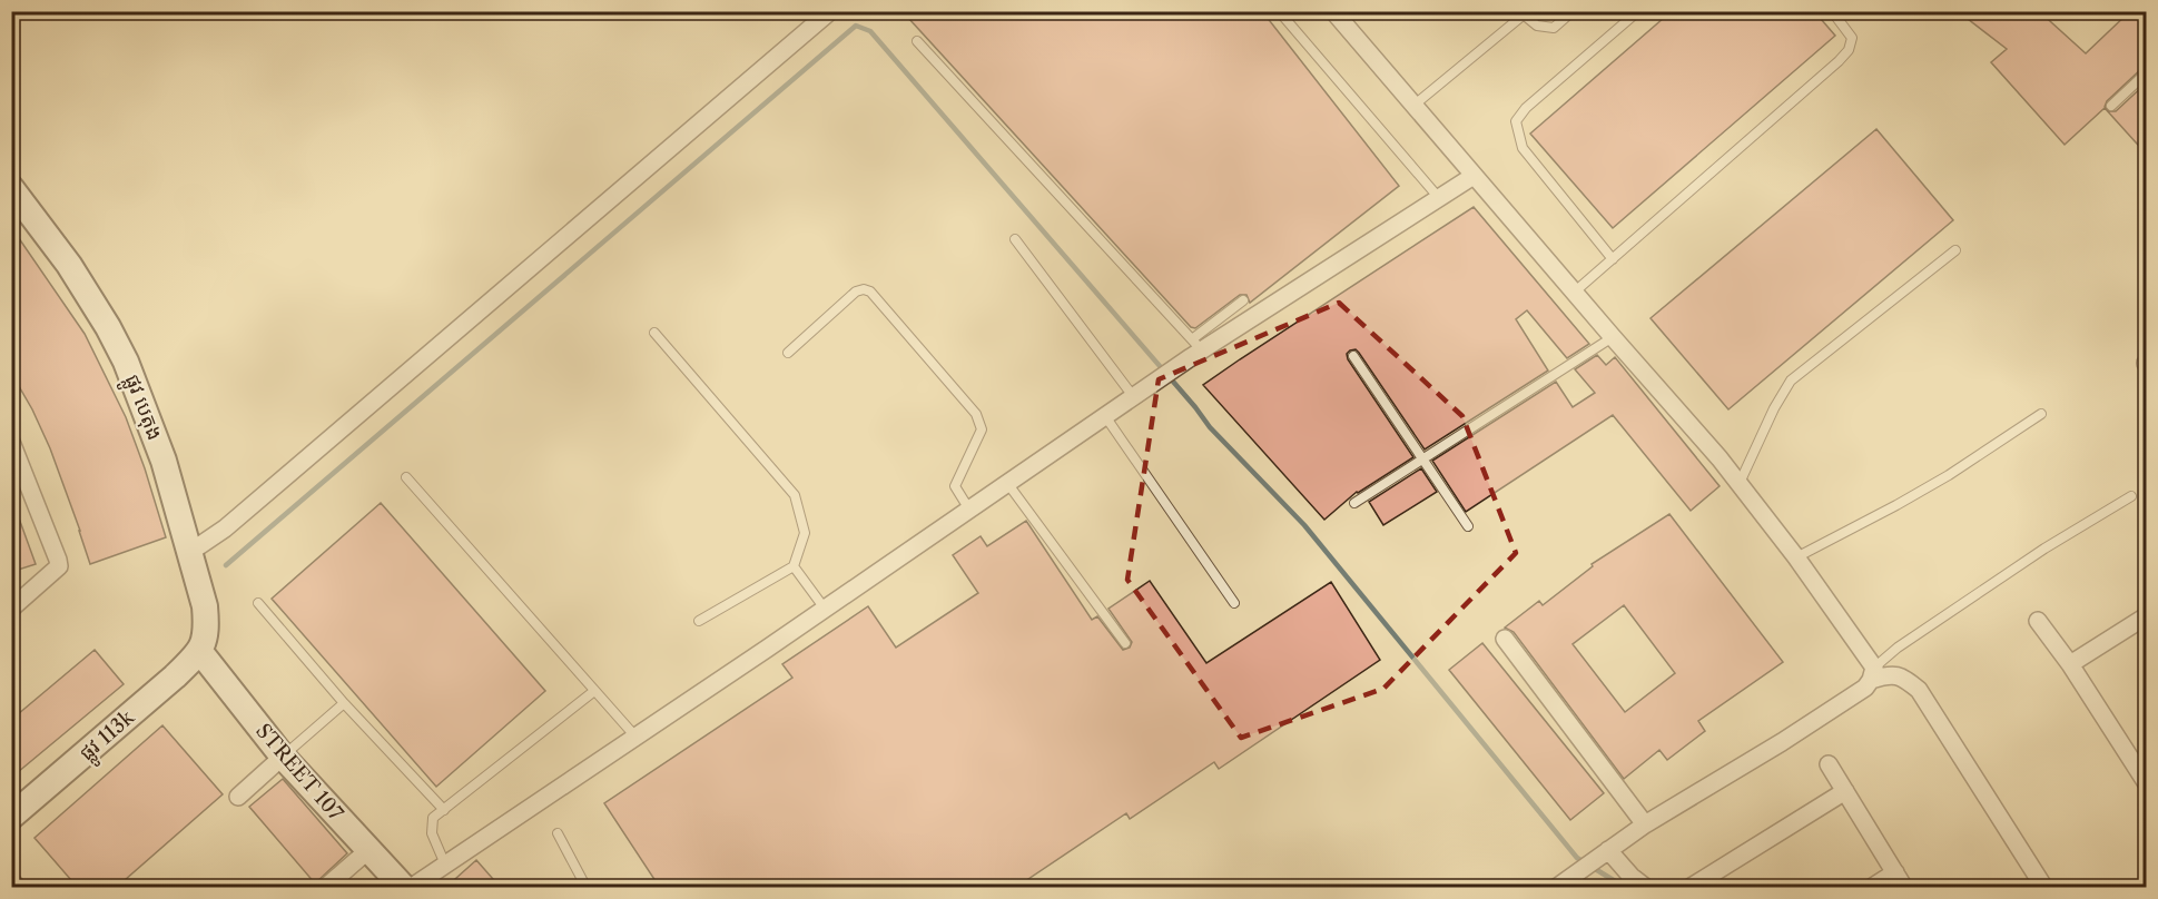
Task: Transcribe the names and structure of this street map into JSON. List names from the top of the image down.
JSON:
{
  "streets": {
    "street": ["ផ្លូវ បេតុង", "ផ្លូវ 113k", "STREET 107"]
  },
  "crossings": [
    ["ផ្លូវ បេតុង", "ផ្លូវ 113k"],
    ["ផ្លូវ បេតុង", "STREET 107"],
    ["ផ្លូវ 113k", "STREET 107"]
  ]
}
